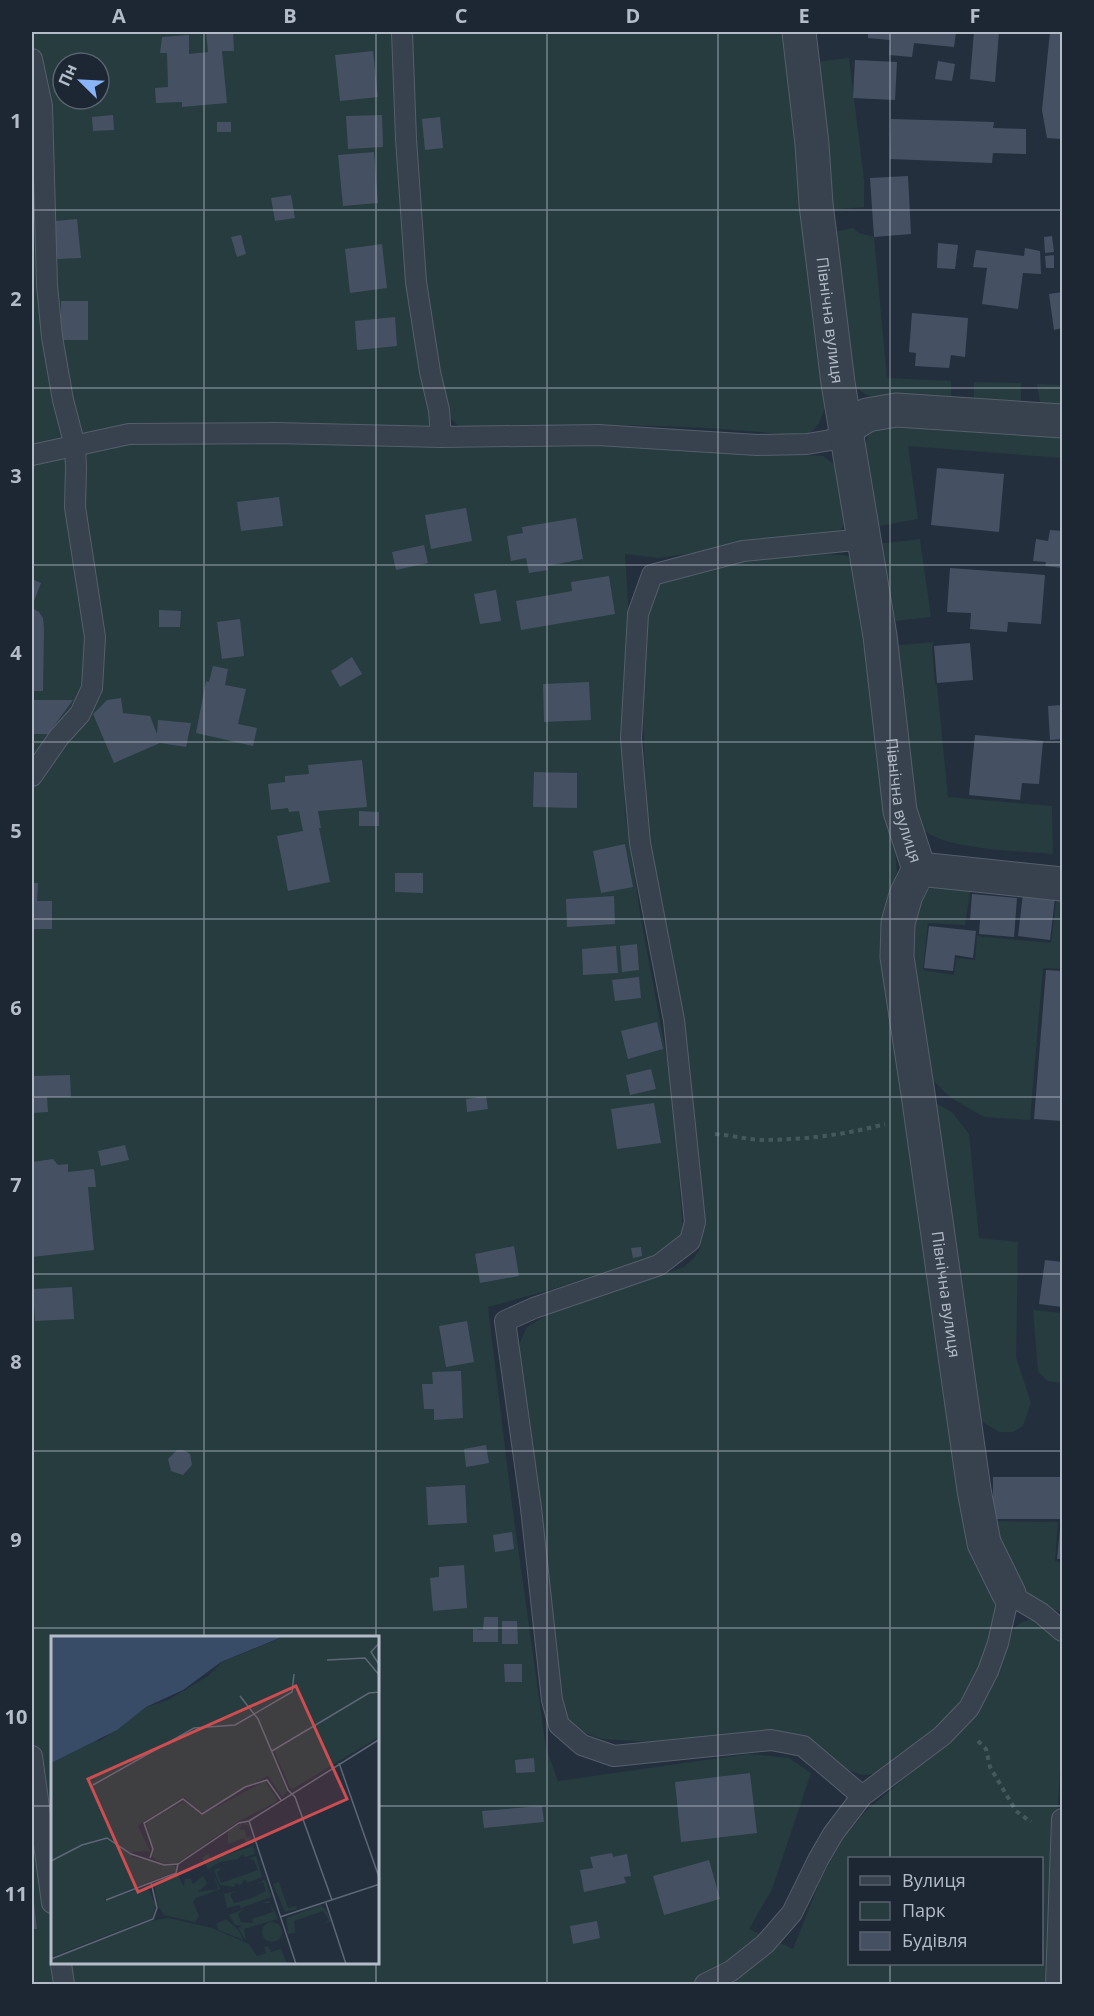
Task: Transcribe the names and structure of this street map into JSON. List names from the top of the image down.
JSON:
{
  "streets": {
    "street": ["Північна вулиця"]
  },
  "legend": ["Вулиця", "Парк", "Будівля"],
  "north": "top left",
  "grid": {
    "columns": [
      "A",
      "B",
      "C",
      "D",
      "E",
      "F"
    ],
    "rows": [
      "1",
      "2",
      "3",
      "4",
      "5",
      "6",
      "7",
      "8",
      "9",
      "10",
      "11"
    ]
  }
}
